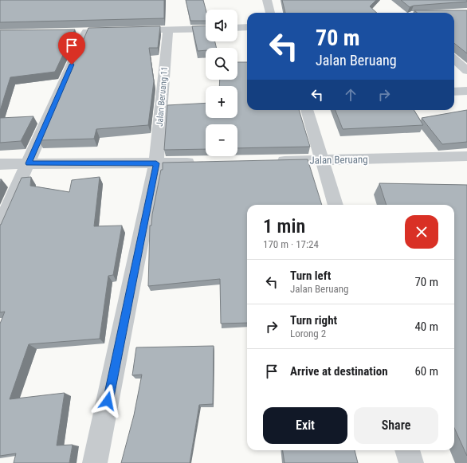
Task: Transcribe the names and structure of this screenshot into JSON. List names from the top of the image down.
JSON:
{
  "streets": {
    "street": ["Jalan Beruang 11", "Jalan Beruang"]
  },
  "page": {
    "map_buttons": ["+", "−"],
    "turn": ["70 m", "Jalan Beruang"],
    "heading": ["1 min", "170 m · 17:24"],
    "list": [
      {
        "name": "Turn left",
        "note": "Jalan Beruang",
        "value": "70 m"
      },
      {
        "name": "Turn right",
        "note": "Lorong 2",
        "value": "40 m"
      },
      {
        "name": "Arrive at destination",
        "value": "60 m"
      }
    ],
    "buttons": ["Exit", "Share"]
  }
}
